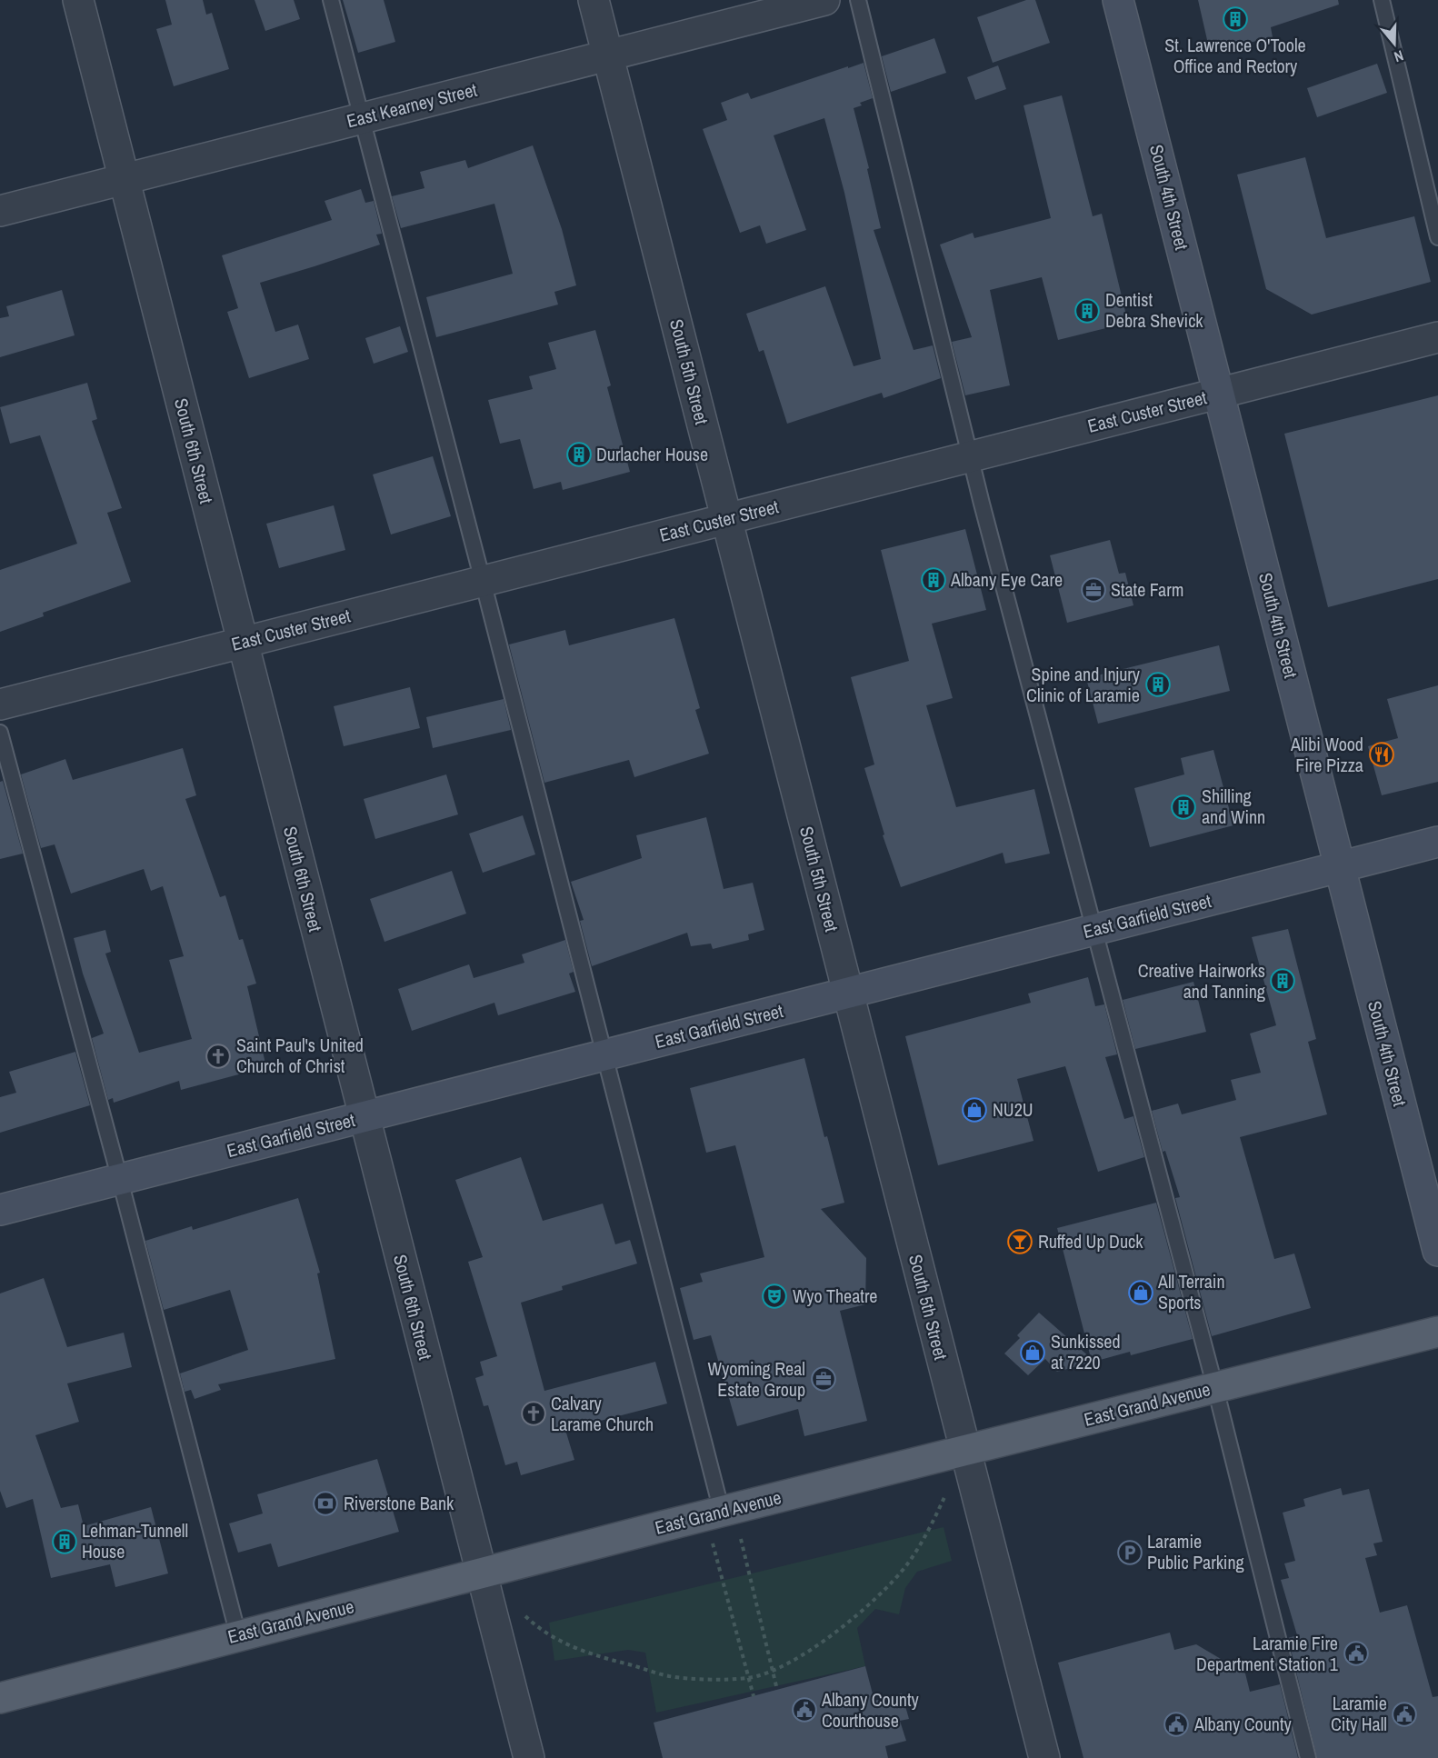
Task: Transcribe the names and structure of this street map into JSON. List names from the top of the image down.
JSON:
{
  "streets": {
    "main road": ["East Grand Avenue"],
    "street": [
      "East Kearney Street",
      "South 4th Street",
      "South 5th Street",
      "East Custer Street",
      "South 6th Street",
      "East Garfield Street"
    ]
  },
  "crossings": [
    ["East Kearney Street", "South 5th Street"],
    ["East Kearney Street", "South 6th Street"],
    ["South 4th Street", "East Custer Street"],
    ["South 4th Street", "East Garfield Street"],
    ["South 5th Street", "East Custer Street"],
    ["South 5th Street", "East Garfield Street"],
    ["South 5th Street", "East Grand Avenue"],
    ["East Custer Street", "South 6th Street"],
    ["South 6th Street", "East Garfield Street"],
    ["South 6th Street", "East Grand Avenue"]
  ],
  "places": {
    "building": [
      "St. Lawrence O'Toole Office and Rectory",
      "Dentist Debra Shevick",
      "Durlacher House",
      "Albany Eye Care",
      "Spine and Injury Clinic of Laramie",
      "Shilling and Winn",
      "Creative Hairworks and Tanning",
      "Lehman-Tunnell House"
    ],
    "office": ["State Farm", "Wyoming Real Estate Group"],
    "restaurant": ["Alibi Wood Fire Pizza"],
    "church": ["Saint Paul's United Church of Christ", "Calvary Larame Church"],
    "shop": ["NU2U", "All Terrain Sports", "Sunkissed at 7220"],
    "bar": ["Ruffed Up Duck"],
    "theatre": ["Wyo Theatre"],
    "bank": ["Riverstone Bank"],
    "parking": ["Laramie Public Parking"],
    "public building": [
      "Laramie Fire Department Station 1",
      "Albany County Courthouse",
      "Laramie City Hall",
      "Albany County"
    ]
  },
  "north": "bottom"
}
